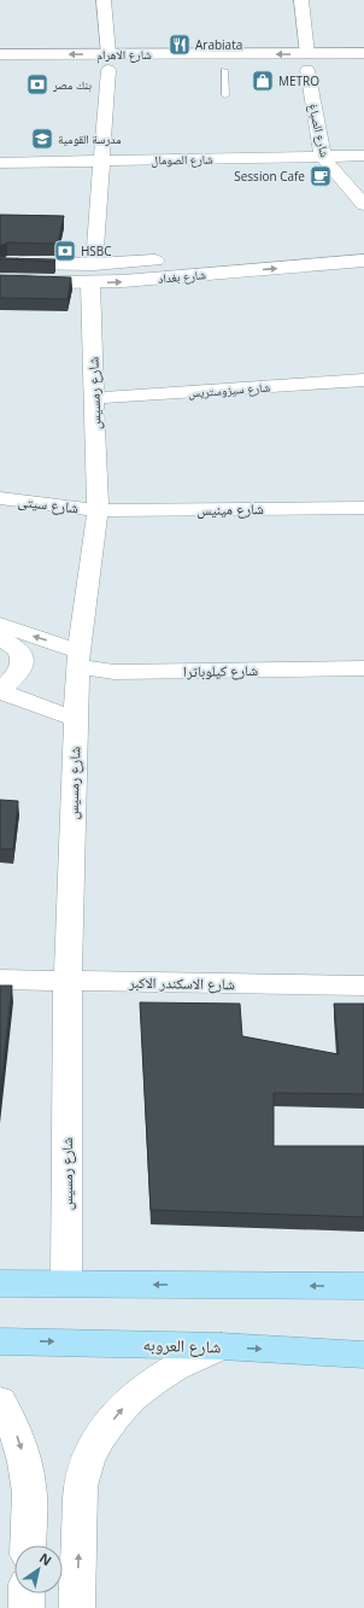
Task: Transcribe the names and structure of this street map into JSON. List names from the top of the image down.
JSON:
{
  "streets": {
    "highway": ["شارع العروبه"],
    "main road": ["شارع الاهرام", "شارع بغداد"],
    "street": [
      "شارع الصباغ",
      "شارع الصومال",
      "شارع سيزوستريس",
      "شارع رمسيس",
      "شارع سيتى",
      "شارع مينيس",
      "شارع كيلوباترا",
      "شارع الاسكندر الاكبر"
    ]
  },
  "crossings": [
    ["شارع الاهرام", "شارع الصباغ"],
    ["شارع الاهرام", "شارع رمسيس"],
    ["شارع الصباغ", "شارع الصومال"],
    ["شارع الصومال", "شارع رمسيس"],
    ["شارع بغداد", "شارع رمسيس"],
    ["شارع سيزوستريس", "شارع رمسيس"],
    ["شارع رمسيس", "شارع سيتى"],
    ["شارع رمسيس", "شارع مينيس"],
    ["شارع رمسيس", "شارع كيلوباترا"],
    ["شارع رمسيس", "شارع الاسكندر الاكبر"],
    ["شارع سيتى", "شارع مينيس"]
  ],
  "one_way": ["شارع الاهرام"],
  "places": {
    "restaurant": ["Arabiata"],
    "shop": ["METRO"],
    "bank": ["بنك مصر", "HSBC"],
    "school or university": ["مدرسة القومية"],
    "cafe": ["Session Cafe"]
  },
  "north": "top right"
}
